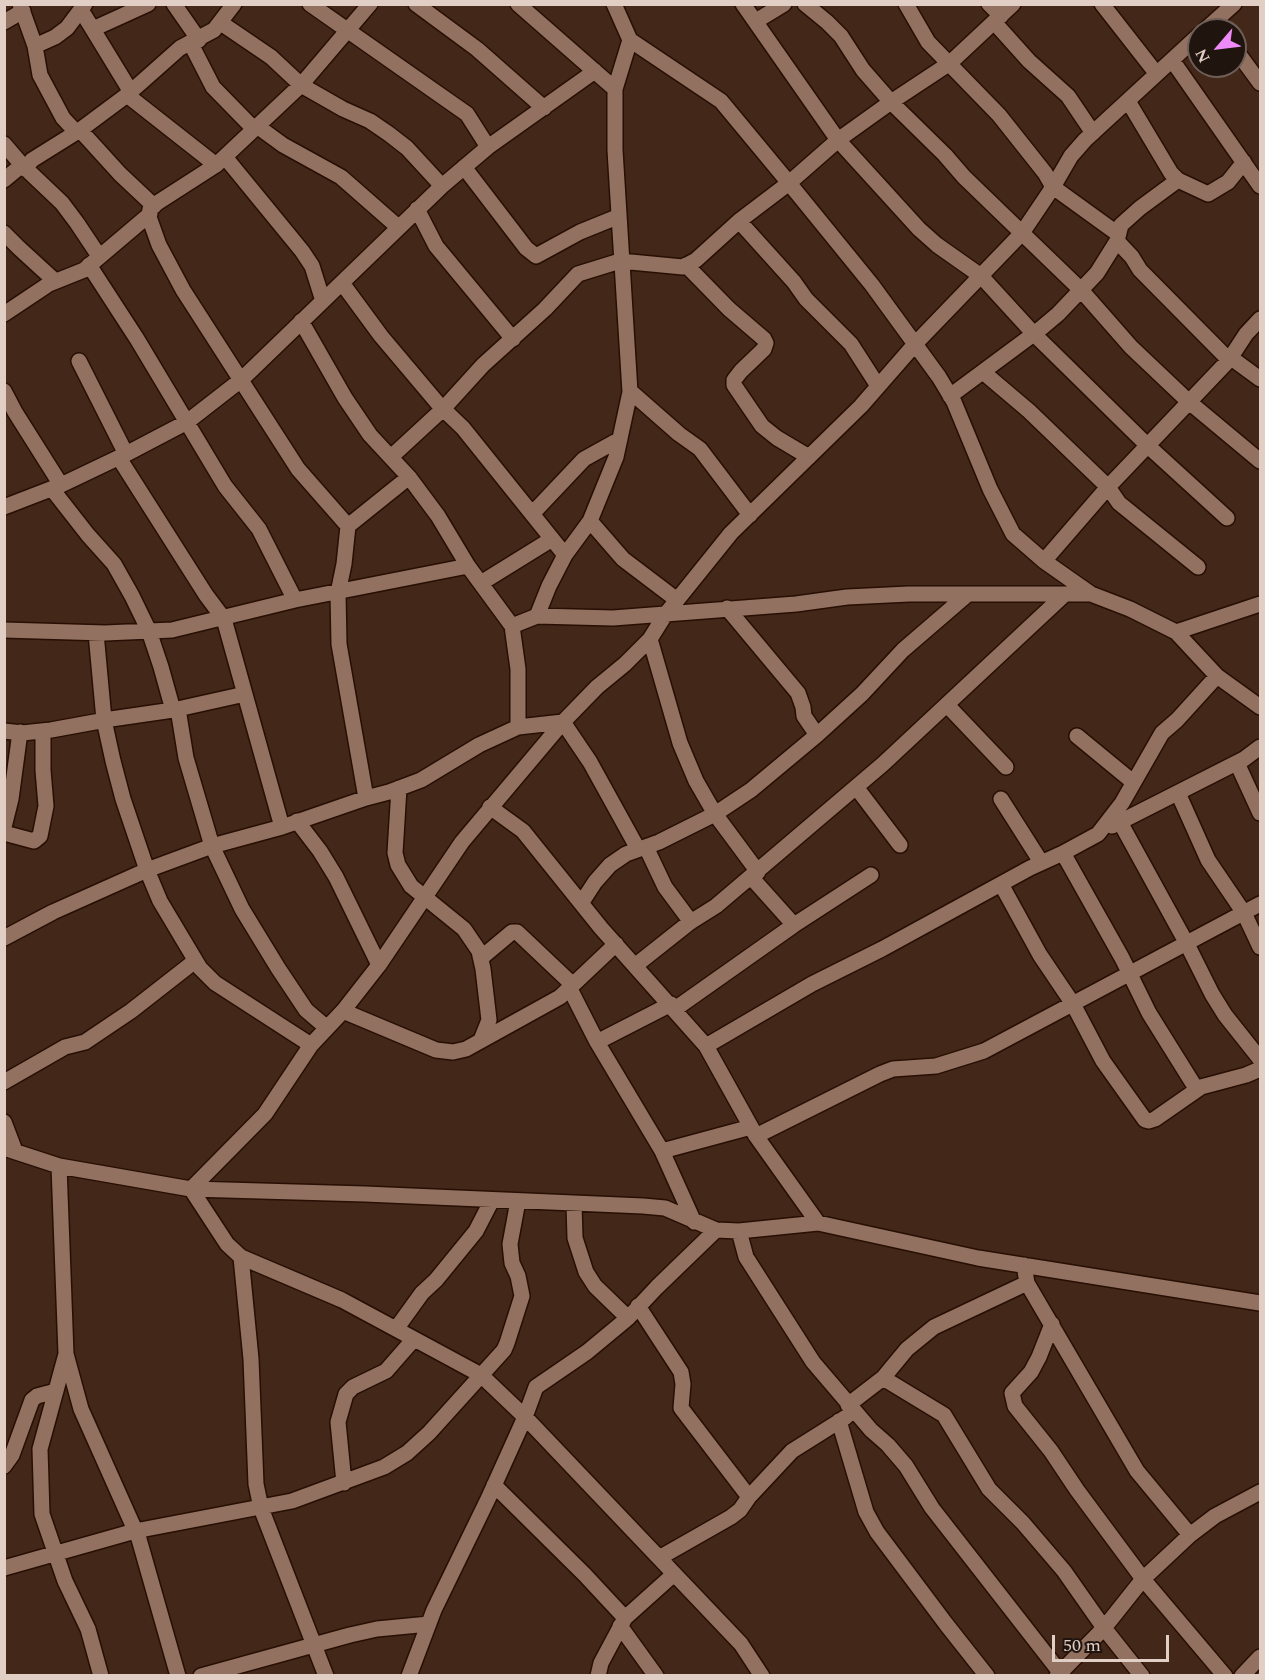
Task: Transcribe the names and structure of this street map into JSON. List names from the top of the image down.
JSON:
{
  "scale_bar": "50 m",
  "north": "bottom left"
}
